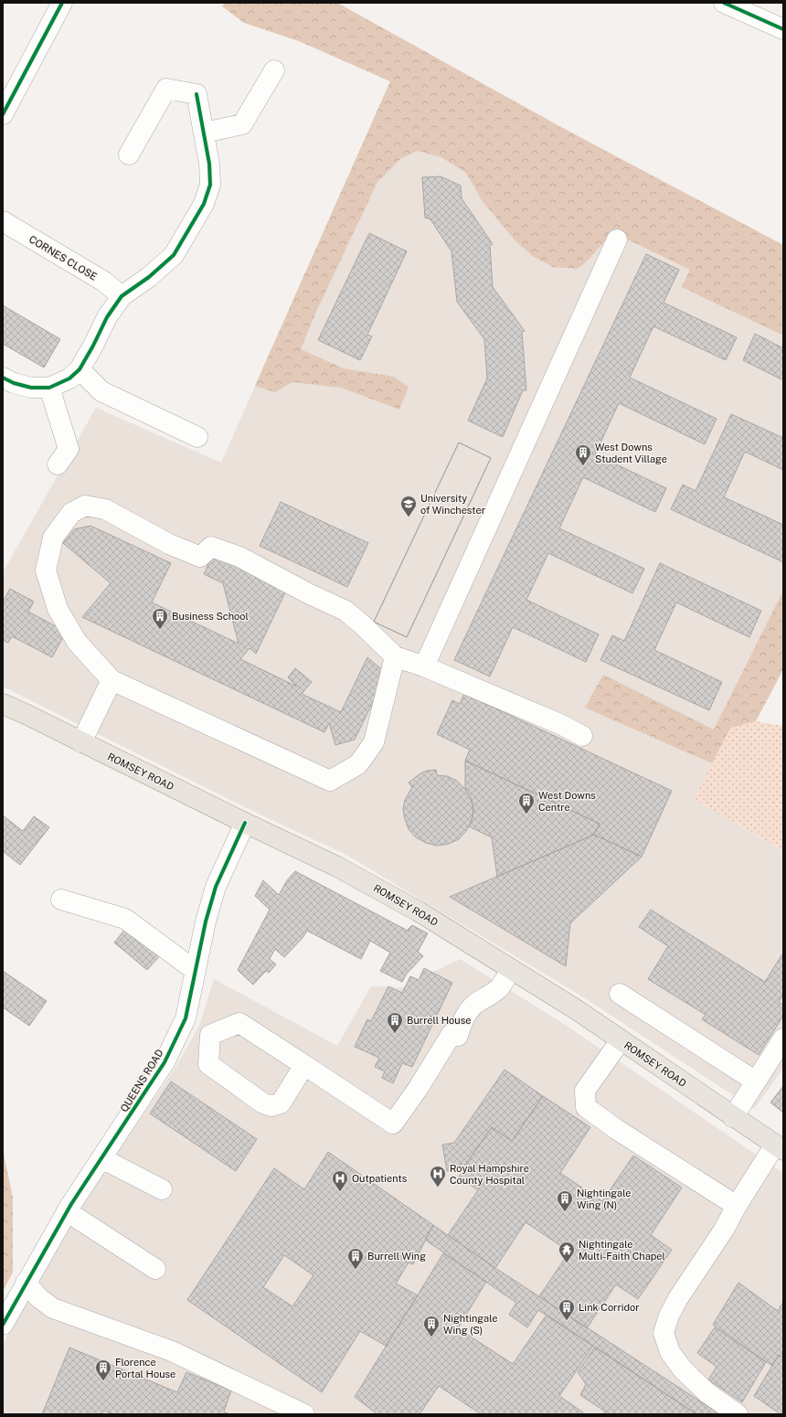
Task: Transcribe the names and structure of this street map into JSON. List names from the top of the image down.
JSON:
{
  "streets": {
    "main road": ["ROMSEY ROAD"],
    "street": ["CORNES CLOSE", "QUEENS ROAD"]
  },
  "crossings": [
    ["ROMSEY ROAD", "QUEENS ROAD"]
  ],
  "places": {
    "building": [
      "West Downs Student Village",
      "Business School",
      "West Downs Centre",
      "Burrell House",
      "Nightingale Wing (N)",
      "Burrell Wing",
      "Link Corridor",
      "Nightingale Wing (S)",
      "Florence Portal House"
    ],
    "school or university": ["University of Winchester"],
    "hospital": ["Royal Hampshire County Hospital", "Outpatients"],
    "temple": ["Nightingale Multi-Faith Chapel"]
  }
}
